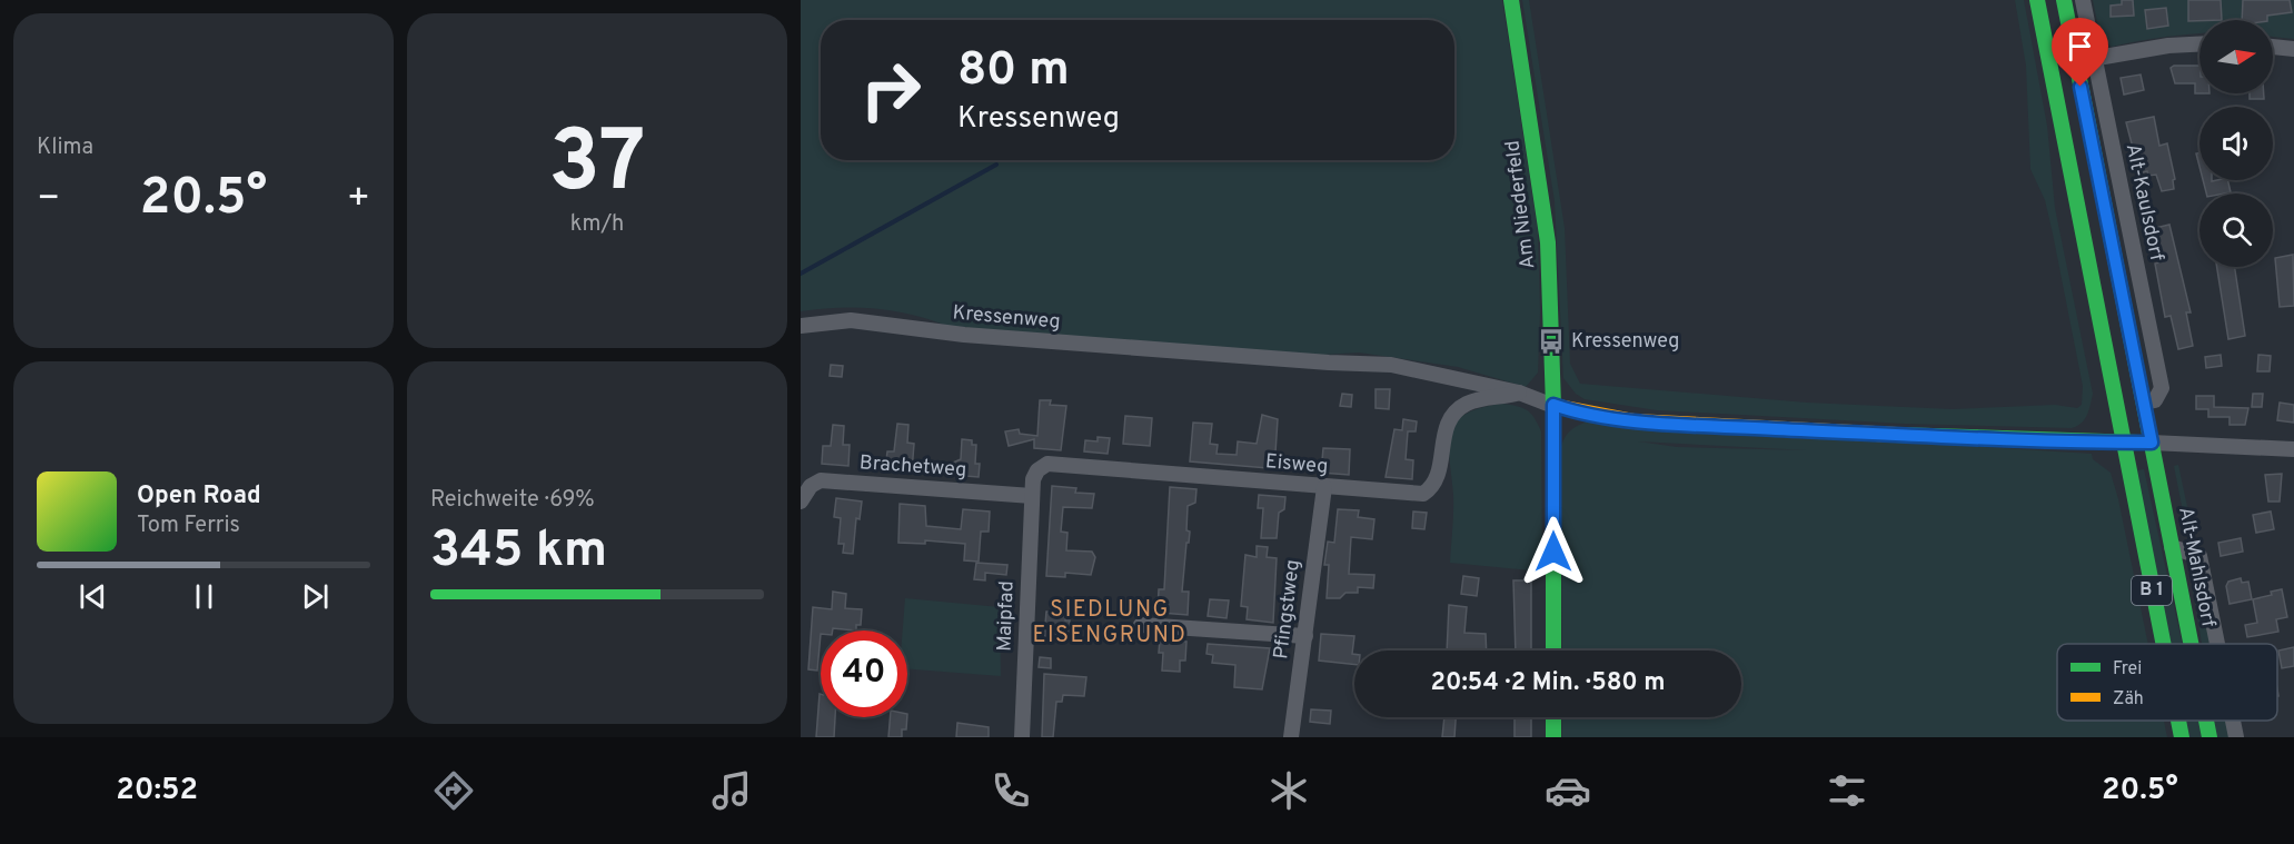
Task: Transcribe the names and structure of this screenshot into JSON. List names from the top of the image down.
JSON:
{
  "streets": {
    "main road": [
      "Alt-Kaulsdorf",
      "Am Niederfeld",
      "Kressenweg",
      "Alt-Mahlsdorf",
      "B 1"
    ],
    "street": [
      "Eisweg",
      "Brachetweg",
      "Pfingstweg",
      "Maipfad"
    ]
  },
  "crossings": [
    ["Alt-Kaulsdorf", "Kressenweg"],
    ["Alt-Kaulsdorf", "Alt-Mahlsdorf"],
    ["Am Niederfeld", "Kressenweg"],
    ["Kressenweg", "Eisweg"],
    ["Kressenweg", "Alt-Mahlsdorf"],
    ["Kressenweg", "B 1"],
    ["Eisweg", "Brachetweg"],
    ["Eisweg", "Pfingstweg"],
    ["Eisweg", "Maipfad"],
    ["Brachetweg", "Maipfad"]
  ],
  "districts": ["SIEDLUNG EISENGRUND"],
  "places": {
    "bus stop": ["Kressenweg"]
  },
  "legend": ["Frei", "Zäh"],
  "north": "right",
  "page": {
    "tile": [
      "Klima",
      ["37", "km/h"],
      ["Reichweite · 69%", "345 km"]
    ],
    "turn": ["80 m", "Kressenweg"],
    "heat": ["−", "20.5°", "+"],
    "song": ["Open Road", "Tom Ferris"],
    "limit": "40",
    "trip": "20:54 · 2 Min. · 580 m",
    "tabs": ["20:52", "20.5°"]
  }
}
